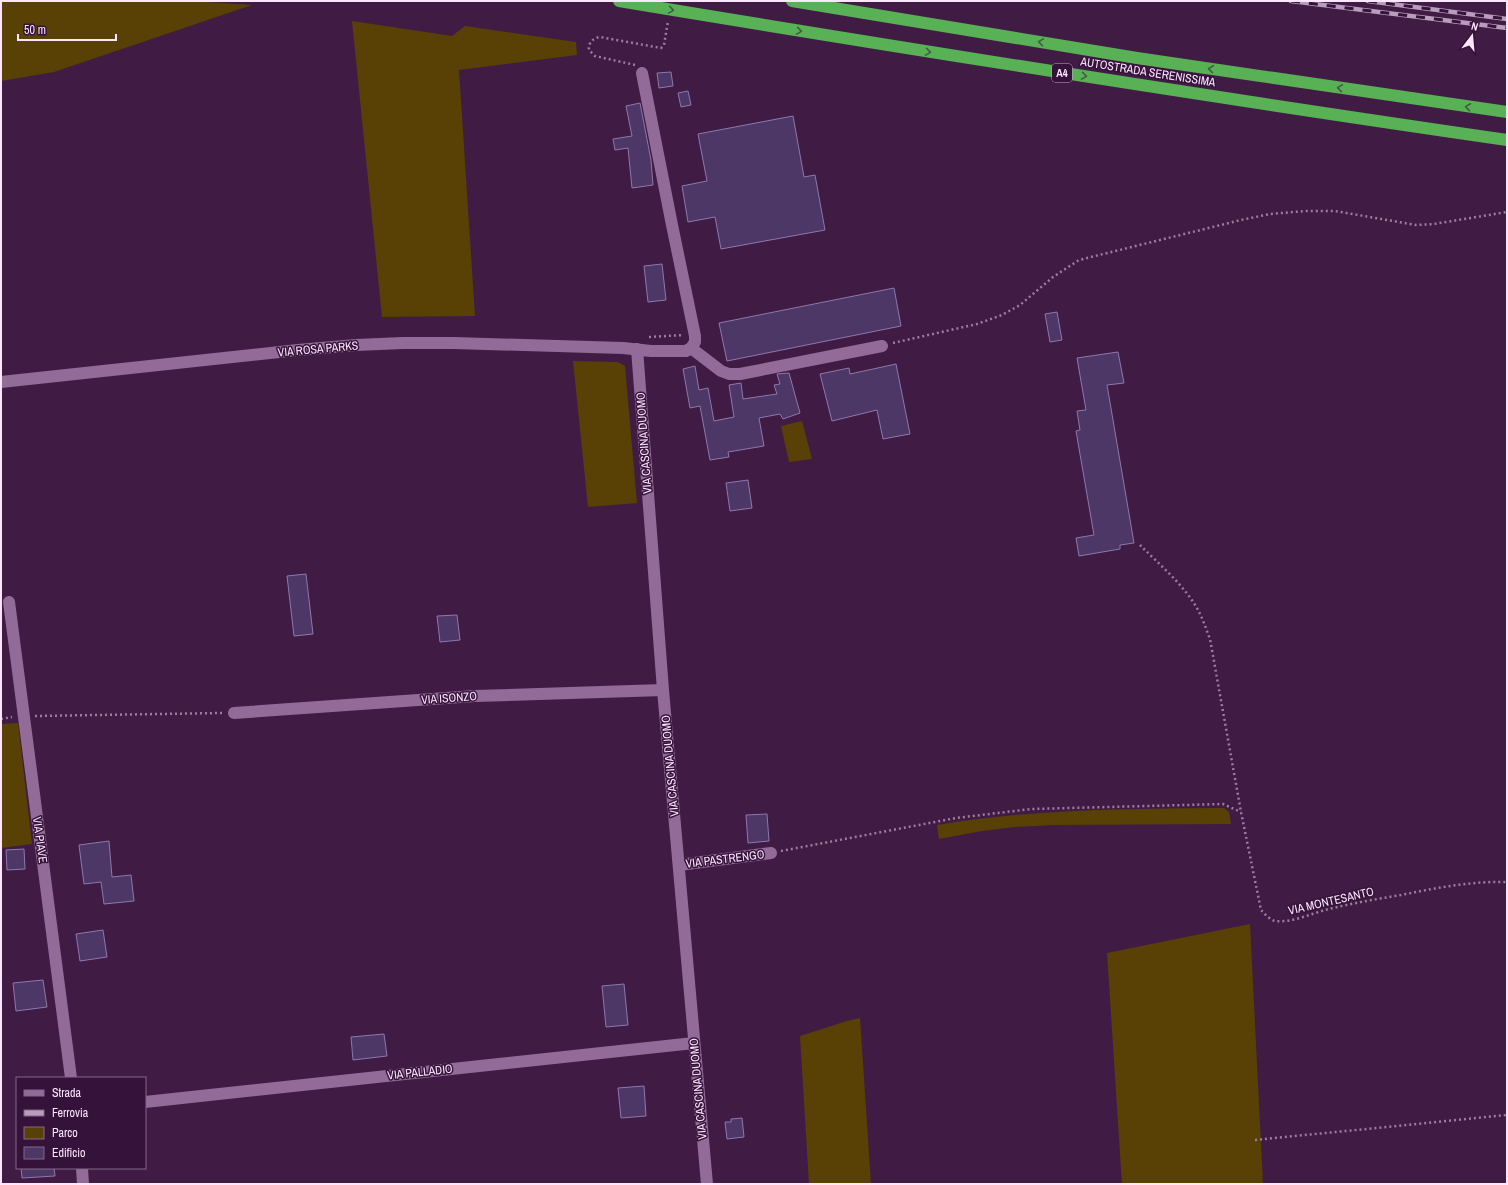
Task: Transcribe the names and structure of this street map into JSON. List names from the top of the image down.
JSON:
{
  "streets": {
    "highway": ["AUTOSTRADA SERENISSIMA", "A4"],
    "street": [
      "VIA ROSA PARKS",
      "VIA CASCINA DUOMO",
      "VIA ISONZO",
      "VIA PIAVE",
      "VIA PASTRENGO",
      "VIA PALLADIO"
    ],
    "path": ["VIA MONTESANTO"]
  },
  "crossings": [
    ["VIA ROSA PARKS", "VIA CASCINA DUOMO"],
    ["VIA CASCINA DUOMO", "VIA ISONZO"],
    ["VIA CASCINA DUOMO", "VIA PASTRENGO"],
    ["VIA CASCINA DUOMO", "VIA PALLADIO"]
  ],
  "legend": [
    "Strada",
    "Ferrovia",
    "Parco",
    "Edificio"
  ],
  "scale_bar": "50 m",
  "north": "top"
}
